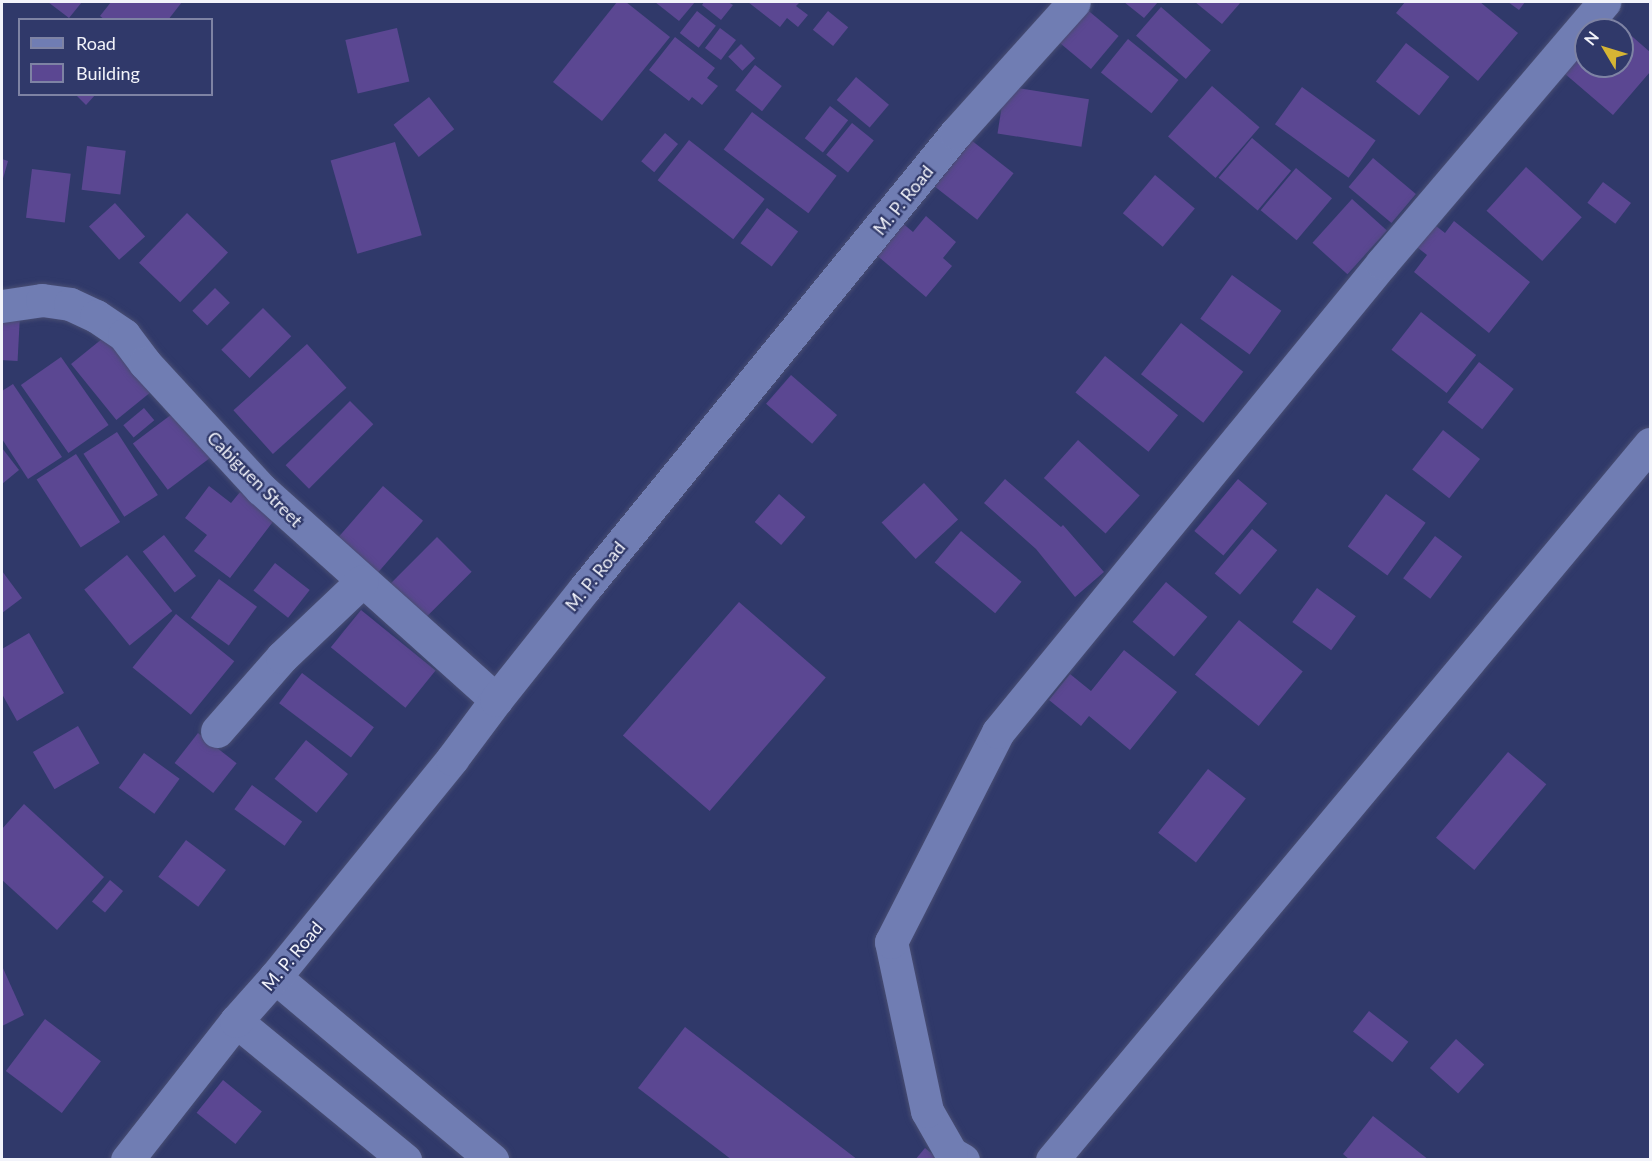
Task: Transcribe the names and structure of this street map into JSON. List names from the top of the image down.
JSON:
{
  "streets": {
    "street": ["M. P. Road", "Cabiguen Street"]
  },
  "crossings": [
    ["M. P. Road", "Cabiguen Street"]
  ],
  "legend": ["Road", "Building"],
  "north": "top left"
}
